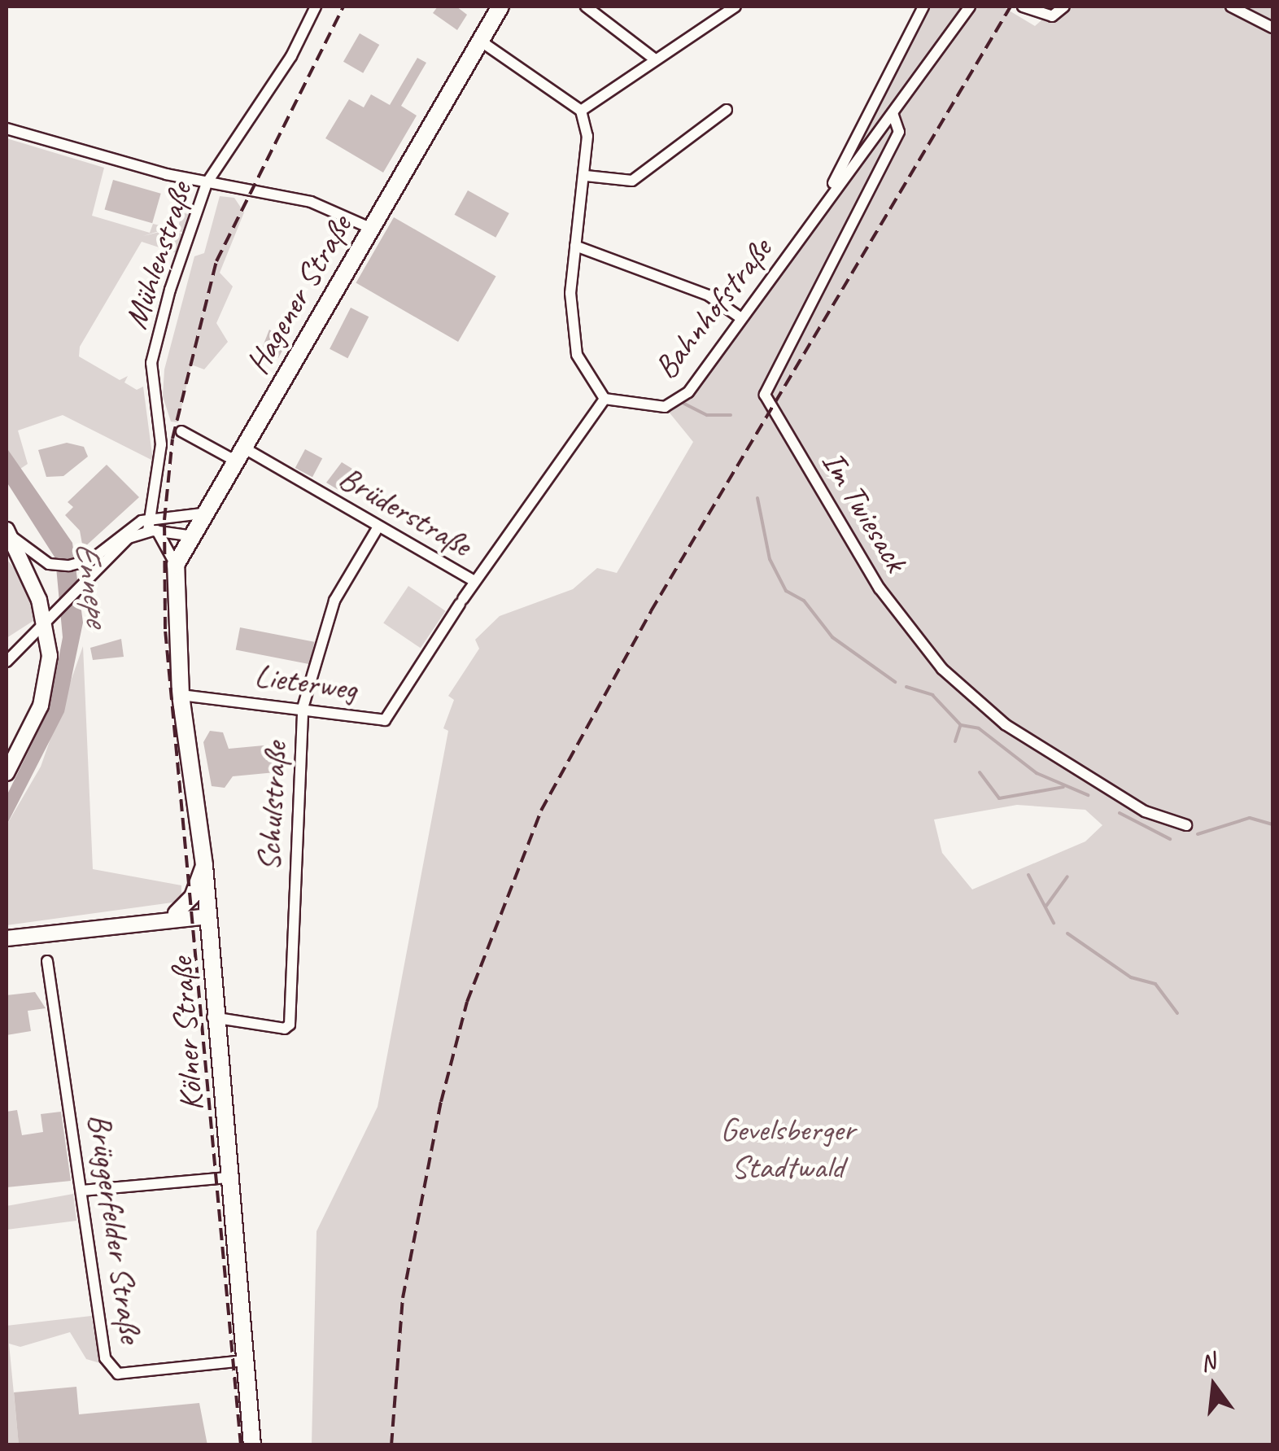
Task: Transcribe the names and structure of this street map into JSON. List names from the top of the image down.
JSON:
{
  "streets": {
    "main road": ["Hagener Straße", "Kölner Straße"],
    "street": [
      "Mühlenstraße",
      "Bahnhofstraße",
      "Brüderstraße",
      "Im Twiesack",
      "Lieterweg",
      "Schulstraße",
      "Brüggerfelder Straße"
    ]
  },
  "crossings": [
    ["Hagener Straße", "Brüderstraße"],
    ["Hagener Straße", "Kölner Straße"],
    ["Bahnhofstraße", "Brüderstraße"],
    ["Bahnhofstraße", "Im Twiesack"],
    ["Brüderstraße", "Lieterweg"],
    ["Brüderstraße", "Schulstraße"],
    ["Lieterweg", "Schulstraße"],
    ["Lieterweg", "Kölner Straße"],
    ["Schulstraße", "Kölner Straße"],
    ["Kölner Straße", "Brüggerfelder Straße"]
  ],
  "water": ["Ennepe"],
  "parks": ["Gevelsberger Stadtwald"],
  "north": "top"
}
